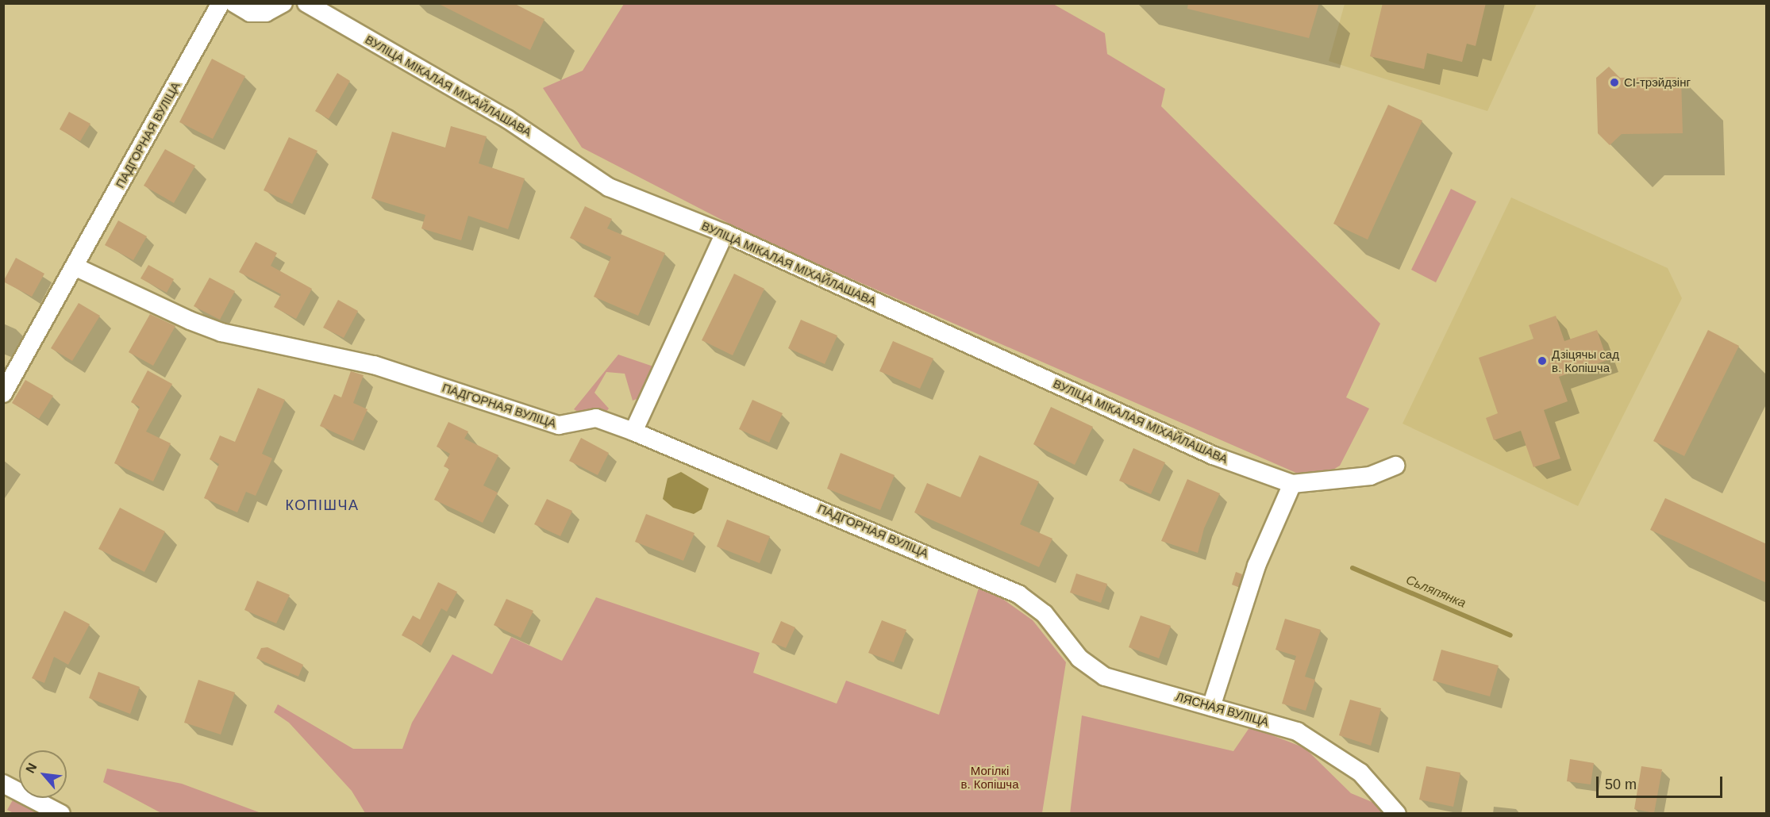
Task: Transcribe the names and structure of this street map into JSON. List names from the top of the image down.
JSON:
{
  "streets": {
    "street": ["ВУЛІЦА МІКАЛАЯ МІХАЙЛАШАВА", "ПАДГОРНАЯ ВУЛІЦА", "ЛЯСНАЯ ВУЛІЦА"]
  },
  "crossings": [
    ["ПАДГОРНАЯ ВУЛІЦА", "ЛЯСНАЯ ВУЛІЦА"]
  ],
  "districts": ["КОПІШЧА"],
  "water": ["Сьляпянка"],
  "parks": ["Могілкі в. Копішча"],
  "places": ["СІ-трэйдзінг", "Дзіцячы сад в. Копішча"],
  "scale_bar": "50 m",
  "north": "top left"
}
